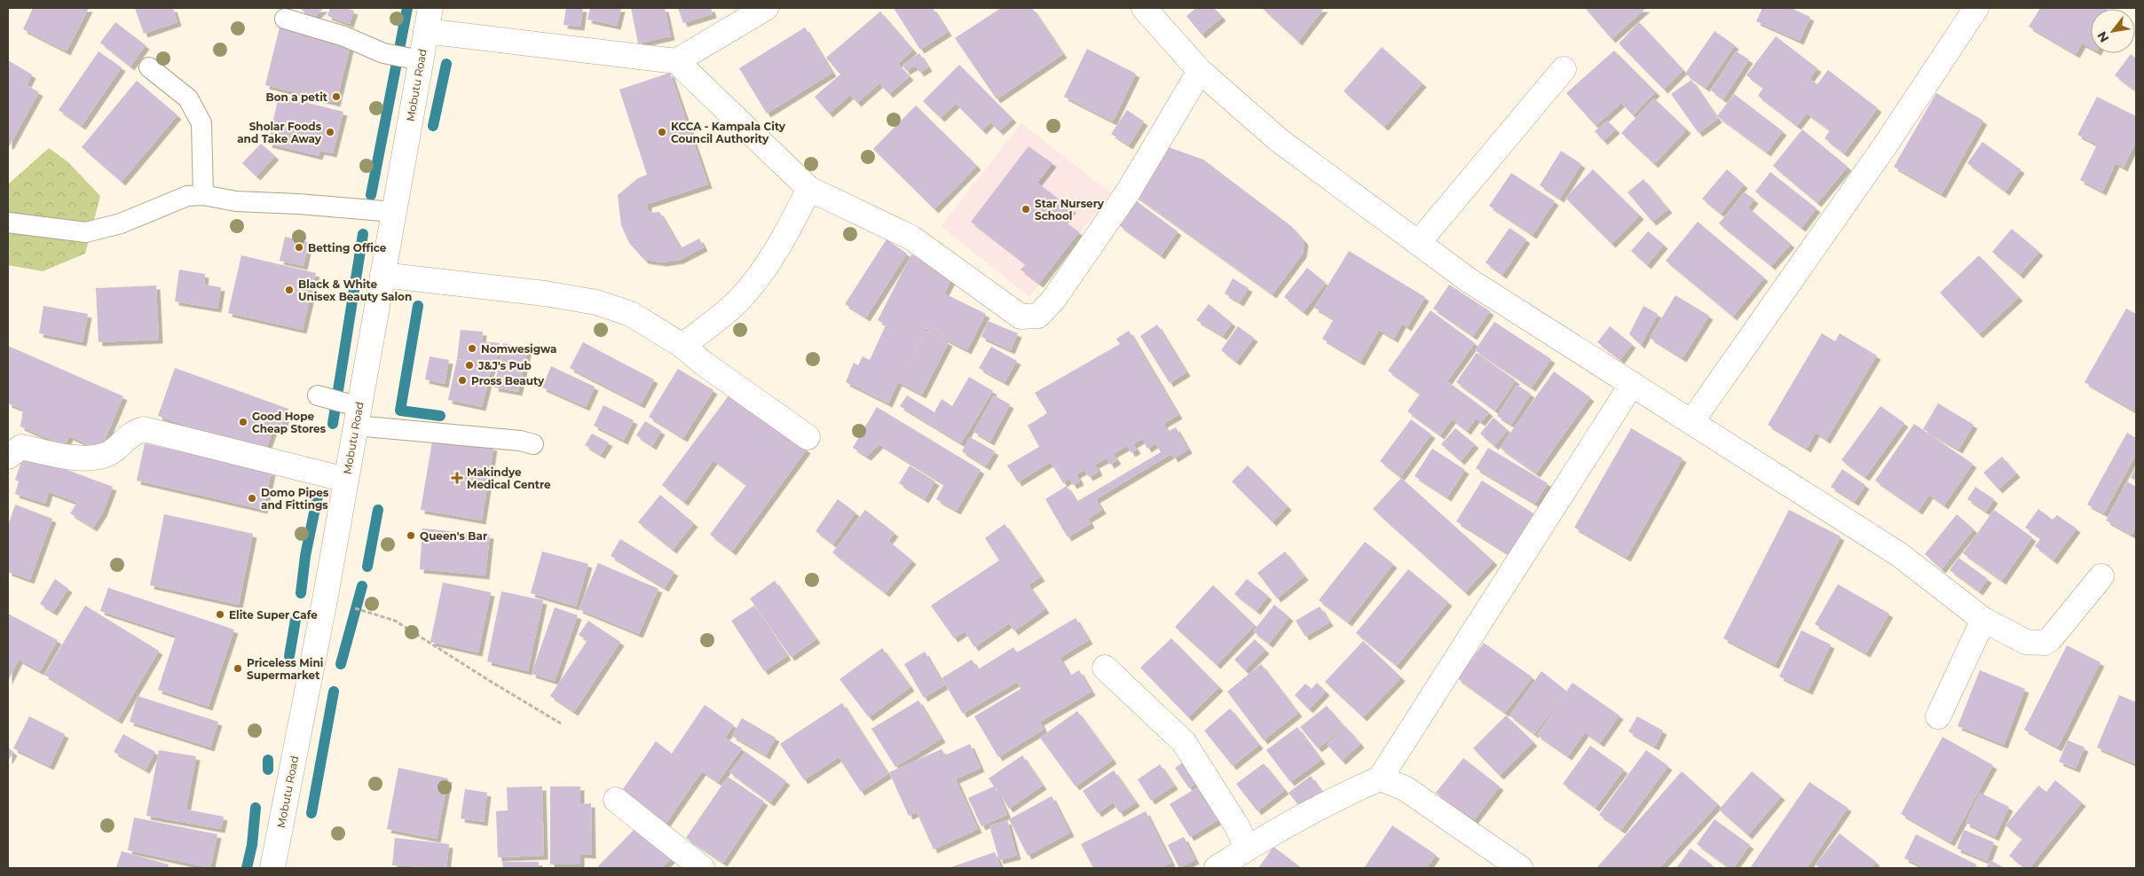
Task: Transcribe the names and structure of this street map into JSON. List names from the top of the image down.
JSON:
{
  "streets": {
    "street": ["Mobutu Road"]
  },
  "places": {
    "other": [
      "Bon a petit",
      "Sholar Foods and Take Away",
      "KCCA - Kampala City Council Authority",
      "Star Nursery School",
      "Betting Office",
      "Black & White Unisex Beauty Salon",
      "Nomwesigwa",
      "J&J's Pub",
      "Pross Beauty",
      "Good Hope Cheap Stores",
      "Domo Pipes and Fittings",
      "Queen's Bar",
      "Elite Super Cafe",
      "Priceless Mini Supermarket"
    ],
    "health": ["Makindye Medical Centre"]
  },
  "north": "bottom left"
}
